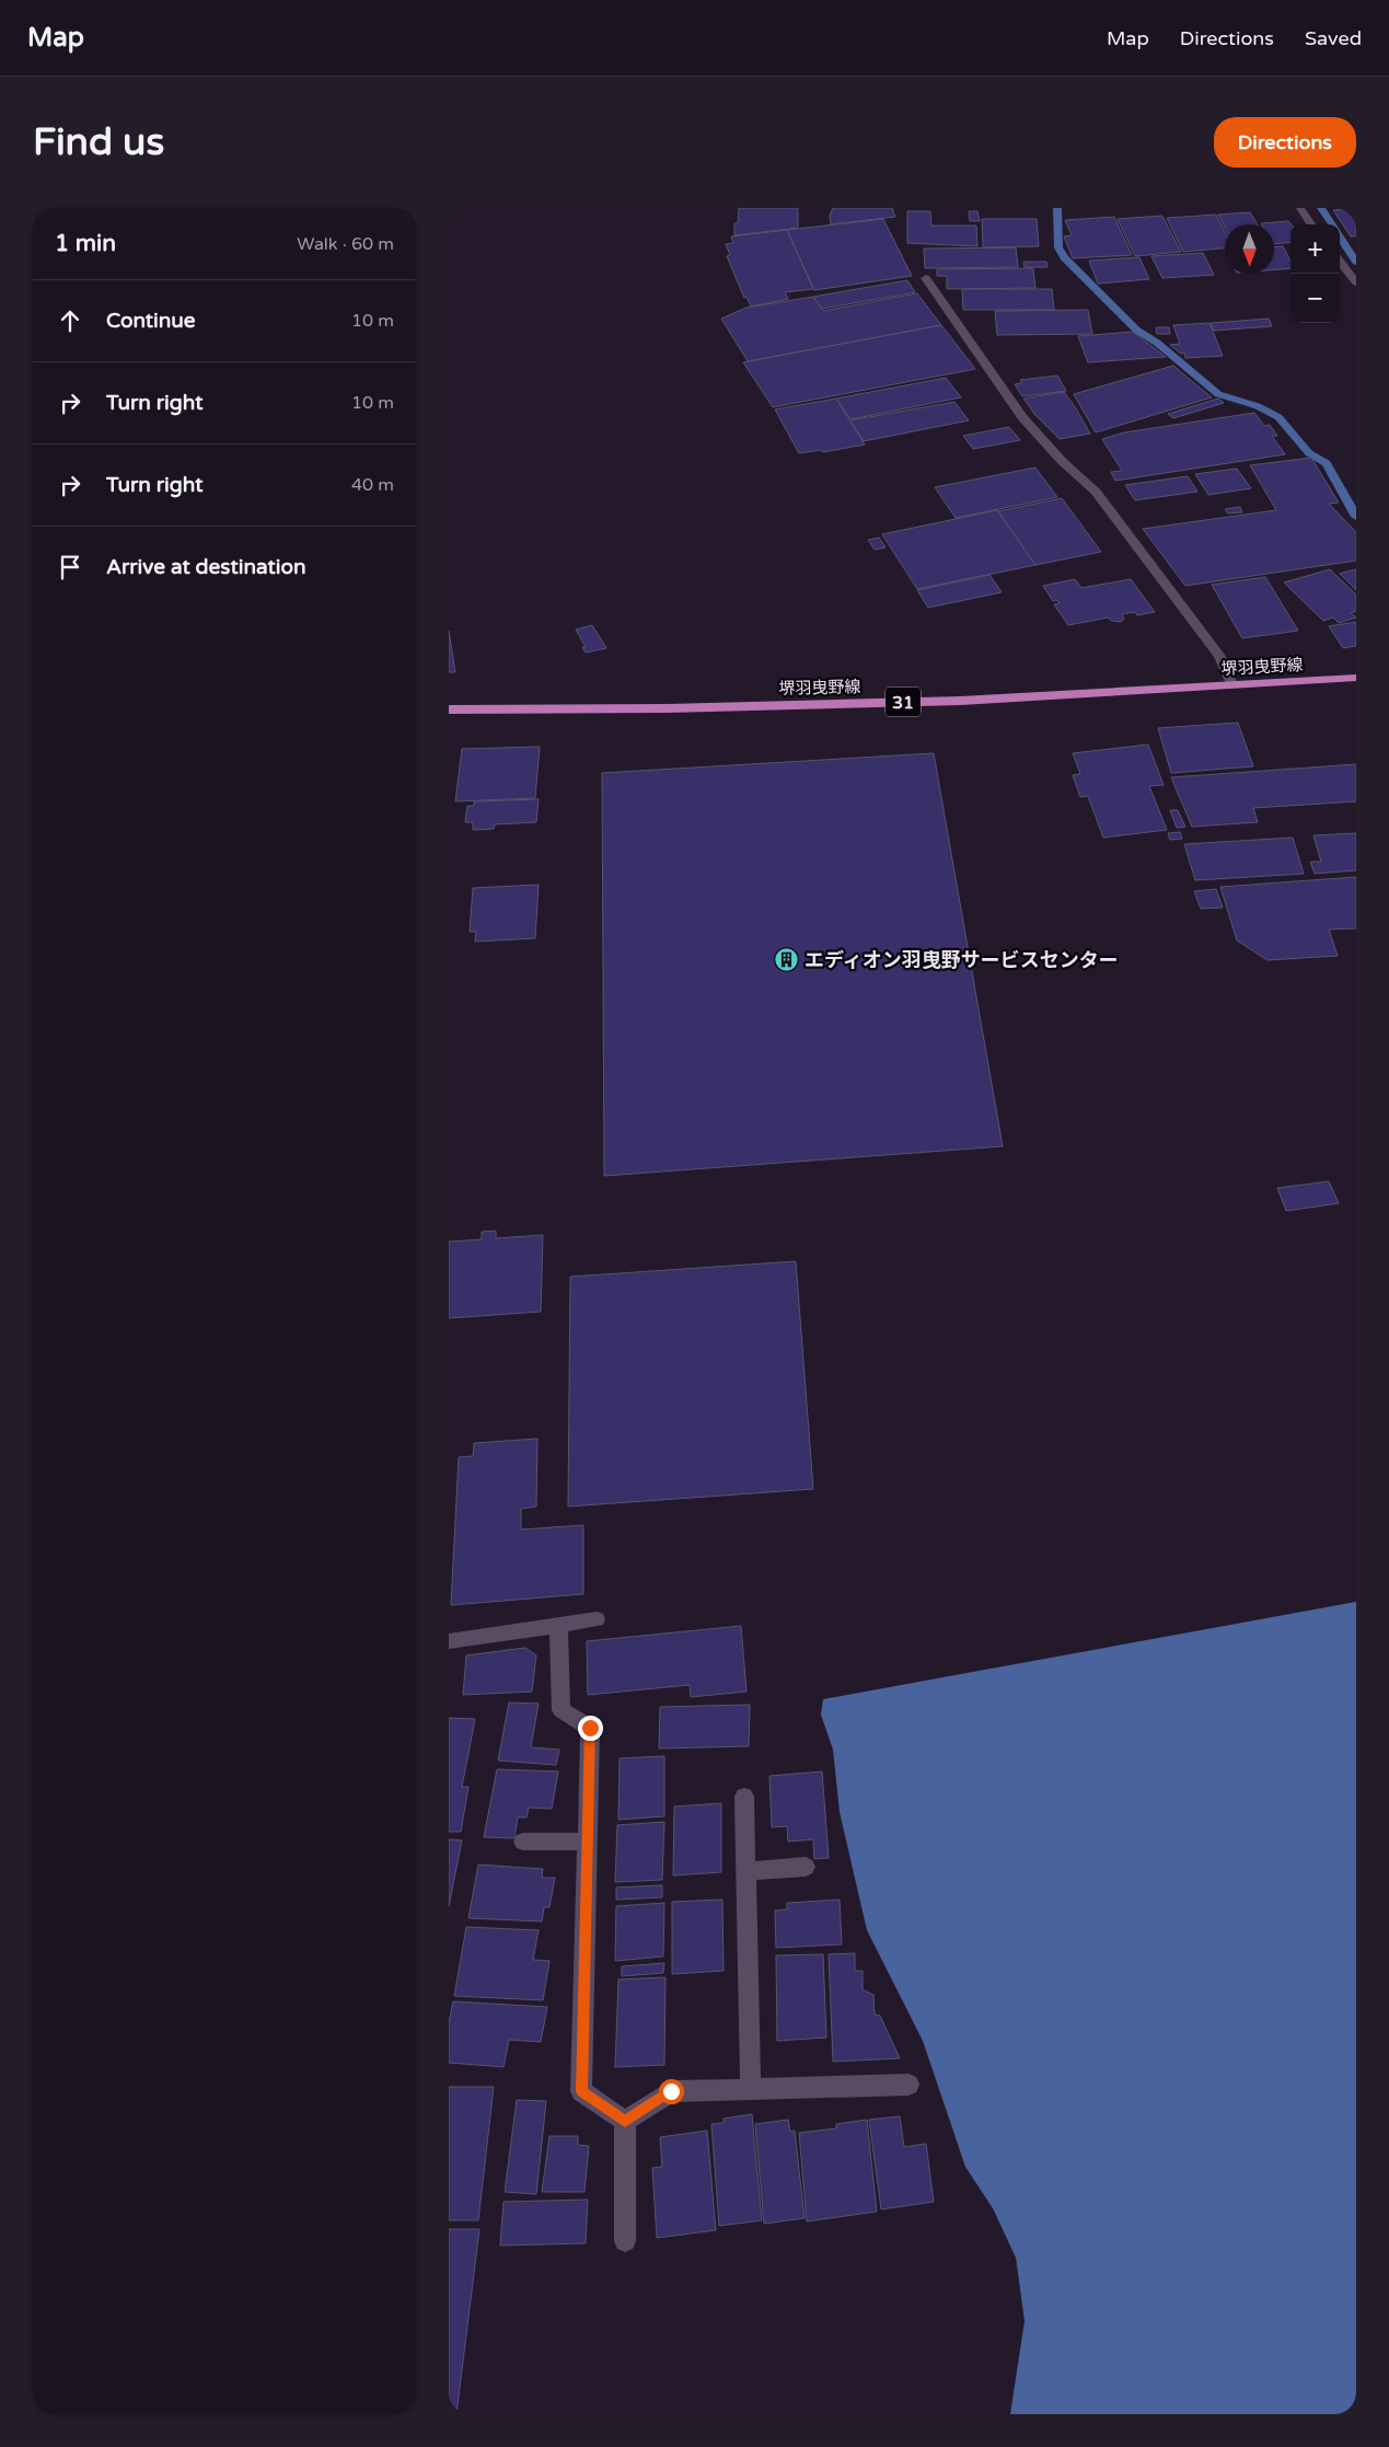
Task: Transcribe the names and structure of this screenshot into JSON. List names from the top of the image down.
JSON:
{
  "streets": {
    "main road": ["堺羽曳野線", "31"]
  },
  "places": {
    "building": ["エディオン羽曳野サービスセンター"]
  },
  "north": "bottom",
  "page": {
    "header": "Map",
    "nav": ["Map", "Directions", "Saved"],
    "buttons": "Directions",
    "title": "Find us",
    "heading": ["1 min", "Walk · 60 m"],
    "map_buttons": ["+", "−"],
    "list": [
      ["Continue", "10 m"],
      ["Turn right", "10 m"],
      ["Turn right", "40 m"],
      "Arrive at destination"
    ]
  }
}
